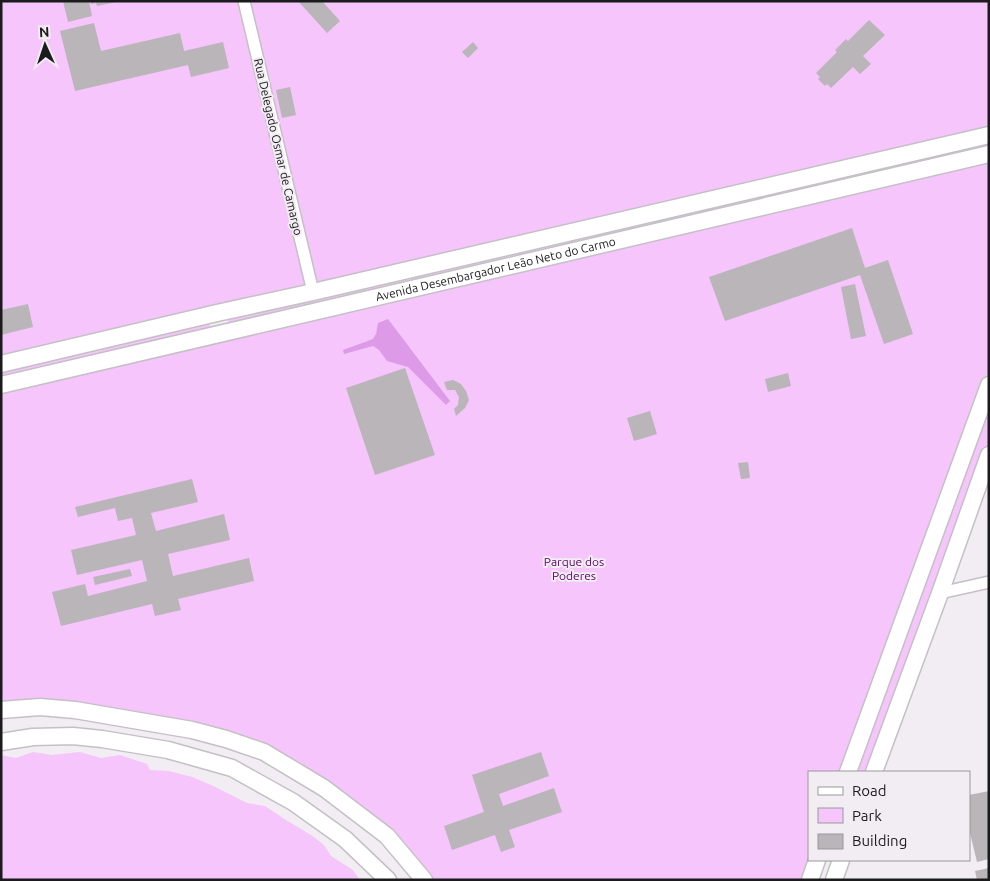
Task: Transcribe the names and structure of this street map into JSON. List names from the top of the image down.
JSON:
{
  "streets": {
    "main road": ["Avenida Desembargador Leão Neto do Carmo"],
    "street": ["Rua Delegado Osmar de Camargo"]
  },
  "crossings": [
    ["Rua Delegado Osmar de Camargo", "Avenida Desembargador Leão Neto do Carmo"]
  ],
  "parks": ["Parque dos Poderes"],
  "legend": ["Road", "Park", "Building"],
  "north": "top"
}
